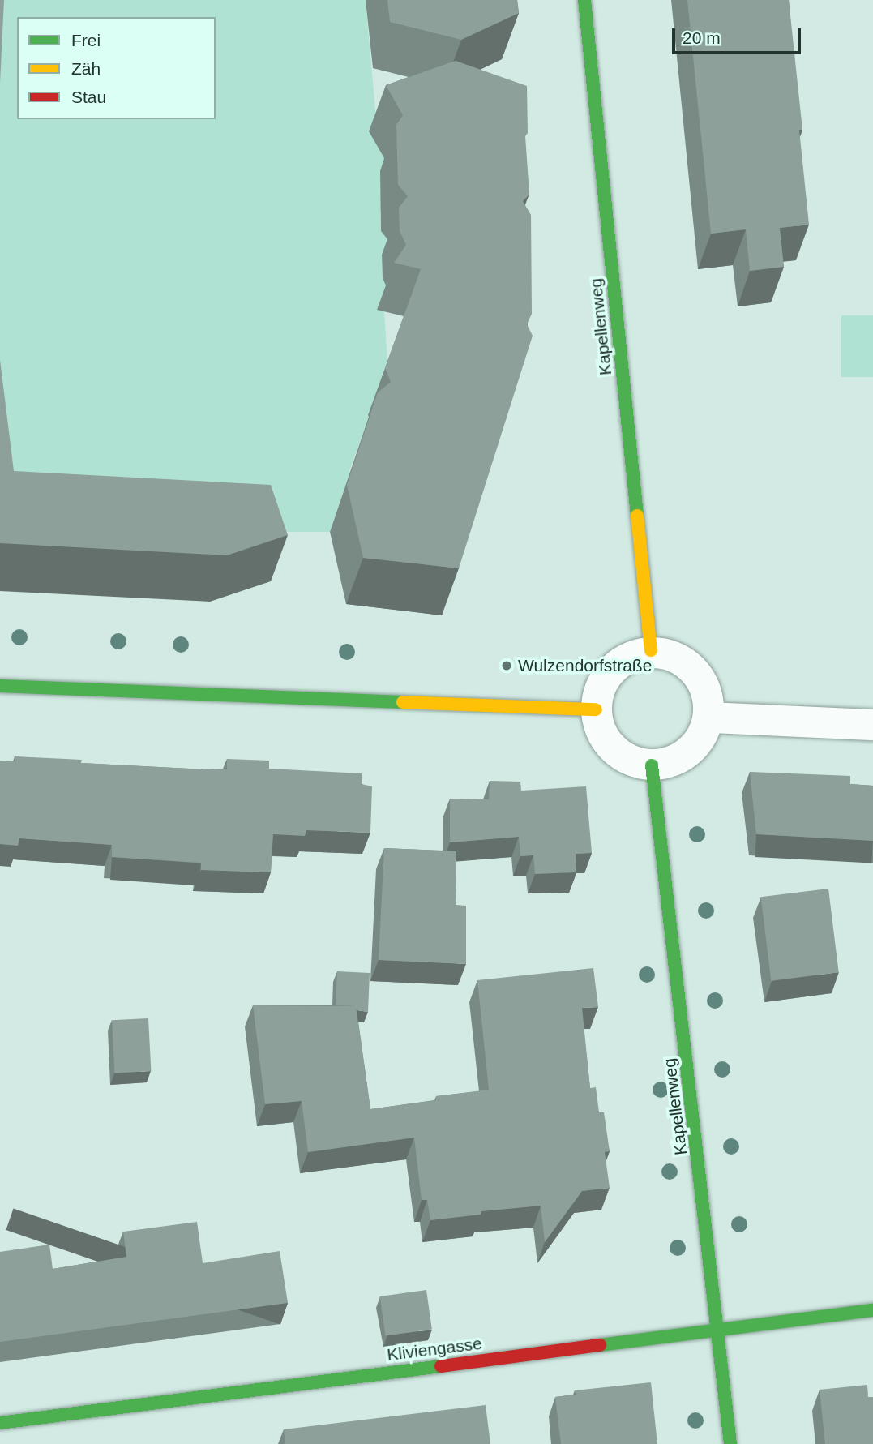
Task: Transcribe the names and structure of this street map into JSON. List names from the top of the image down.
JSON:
{
  "streets": {
    "street": ["Kapellenweg", "Kliviengasse"]
  },
  "crossings": [
    ["Kapellenweg", "Kliviengasse"]
  ],
  "places": ["Wulzendorfstraße"],
  "legend": ["Frei", "Zäh", "Stau"],
  "scale_bar": "20 m"
}
